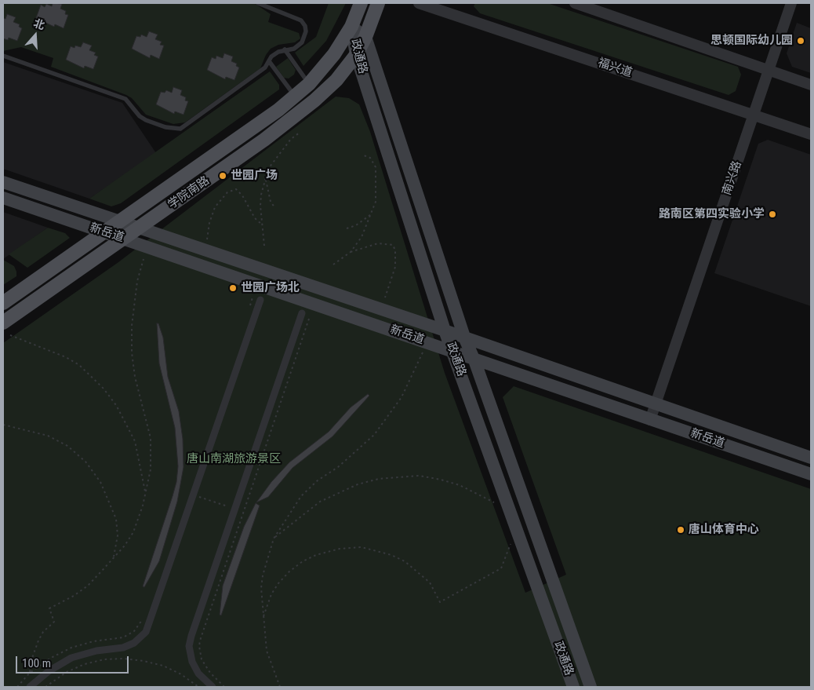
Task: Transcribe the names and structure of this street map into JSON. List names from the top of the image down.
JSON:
{
  "streets": {
    "main road": ["政通路", "学院南路", "新岳道"],
    "street": ["福兴道", "南兴路"]
  },
  "crossings": [
    ["政通路", "学院南路"],
    ["政通路", "新岳道"],
    ["福兴道", "南兴路"],
    ["南兴路", "新岳道"],
    ["学院南路", "新岳道"]
  ],
  "parks": ["唐山南湖旅游景区"],
  "places": [
    "思顿国际幼儿园",
    "世园广场",
    "路南区第四实验小学",
    "世园广场北",
    "唐山体育中心"
  ],
  "scale_bar": "100 m",
  "north": "top"
}
